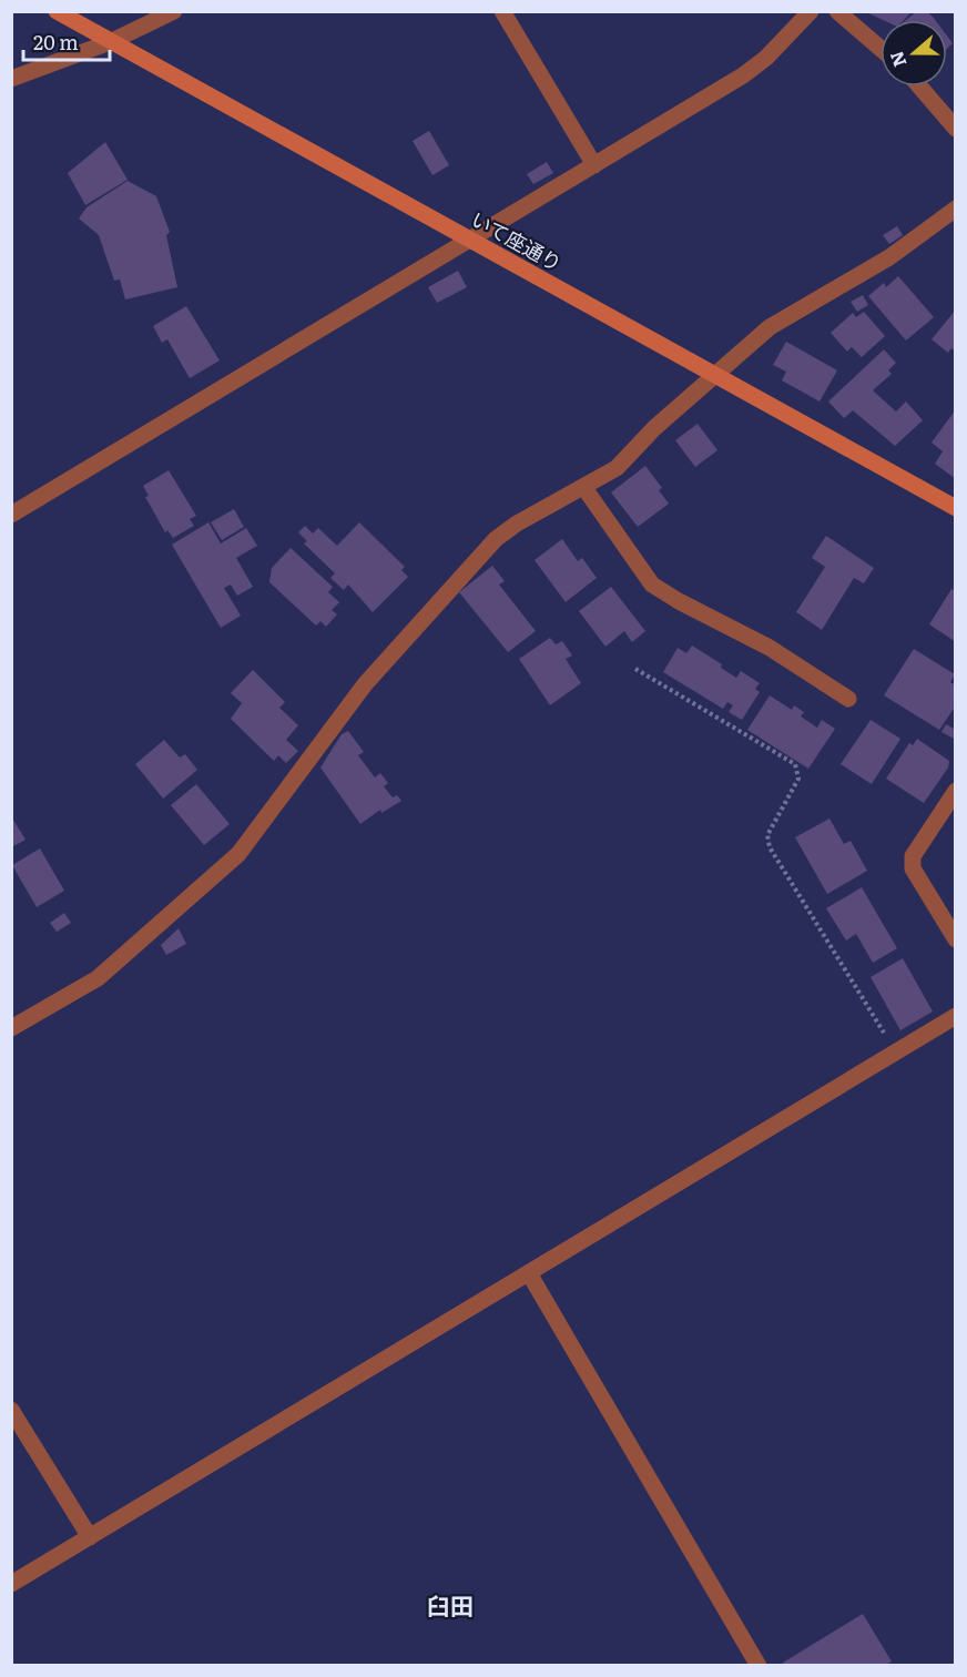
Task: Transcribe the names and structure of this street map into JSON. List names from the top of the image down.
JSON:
{
  "streets": {
    "street": ["いて座通り"]
  },
  "districts": ["臼田"],
  "scale_bar": "20 m",
  "north": "left"
}
